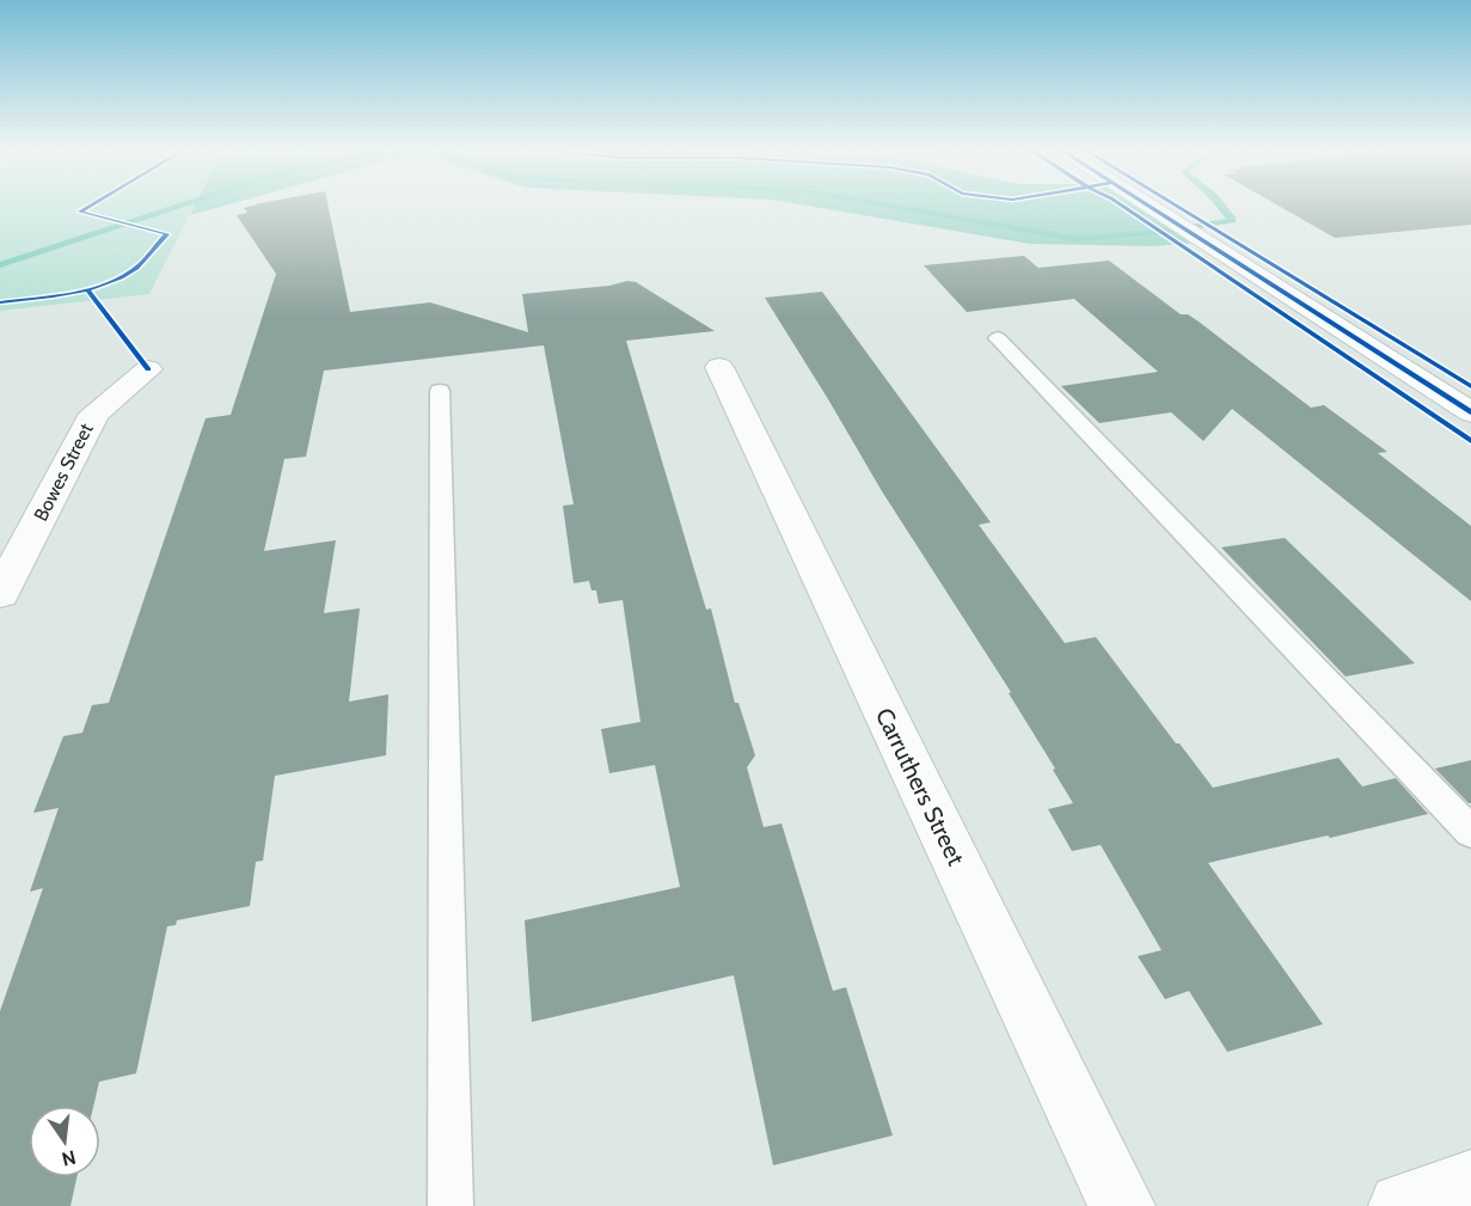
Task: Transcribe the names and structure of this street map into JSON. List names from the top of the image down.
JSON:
{
  "streets": {
    "street": ["Bowes Street", "Carruthers Street"]
  },
  "north": "bottom"
}
